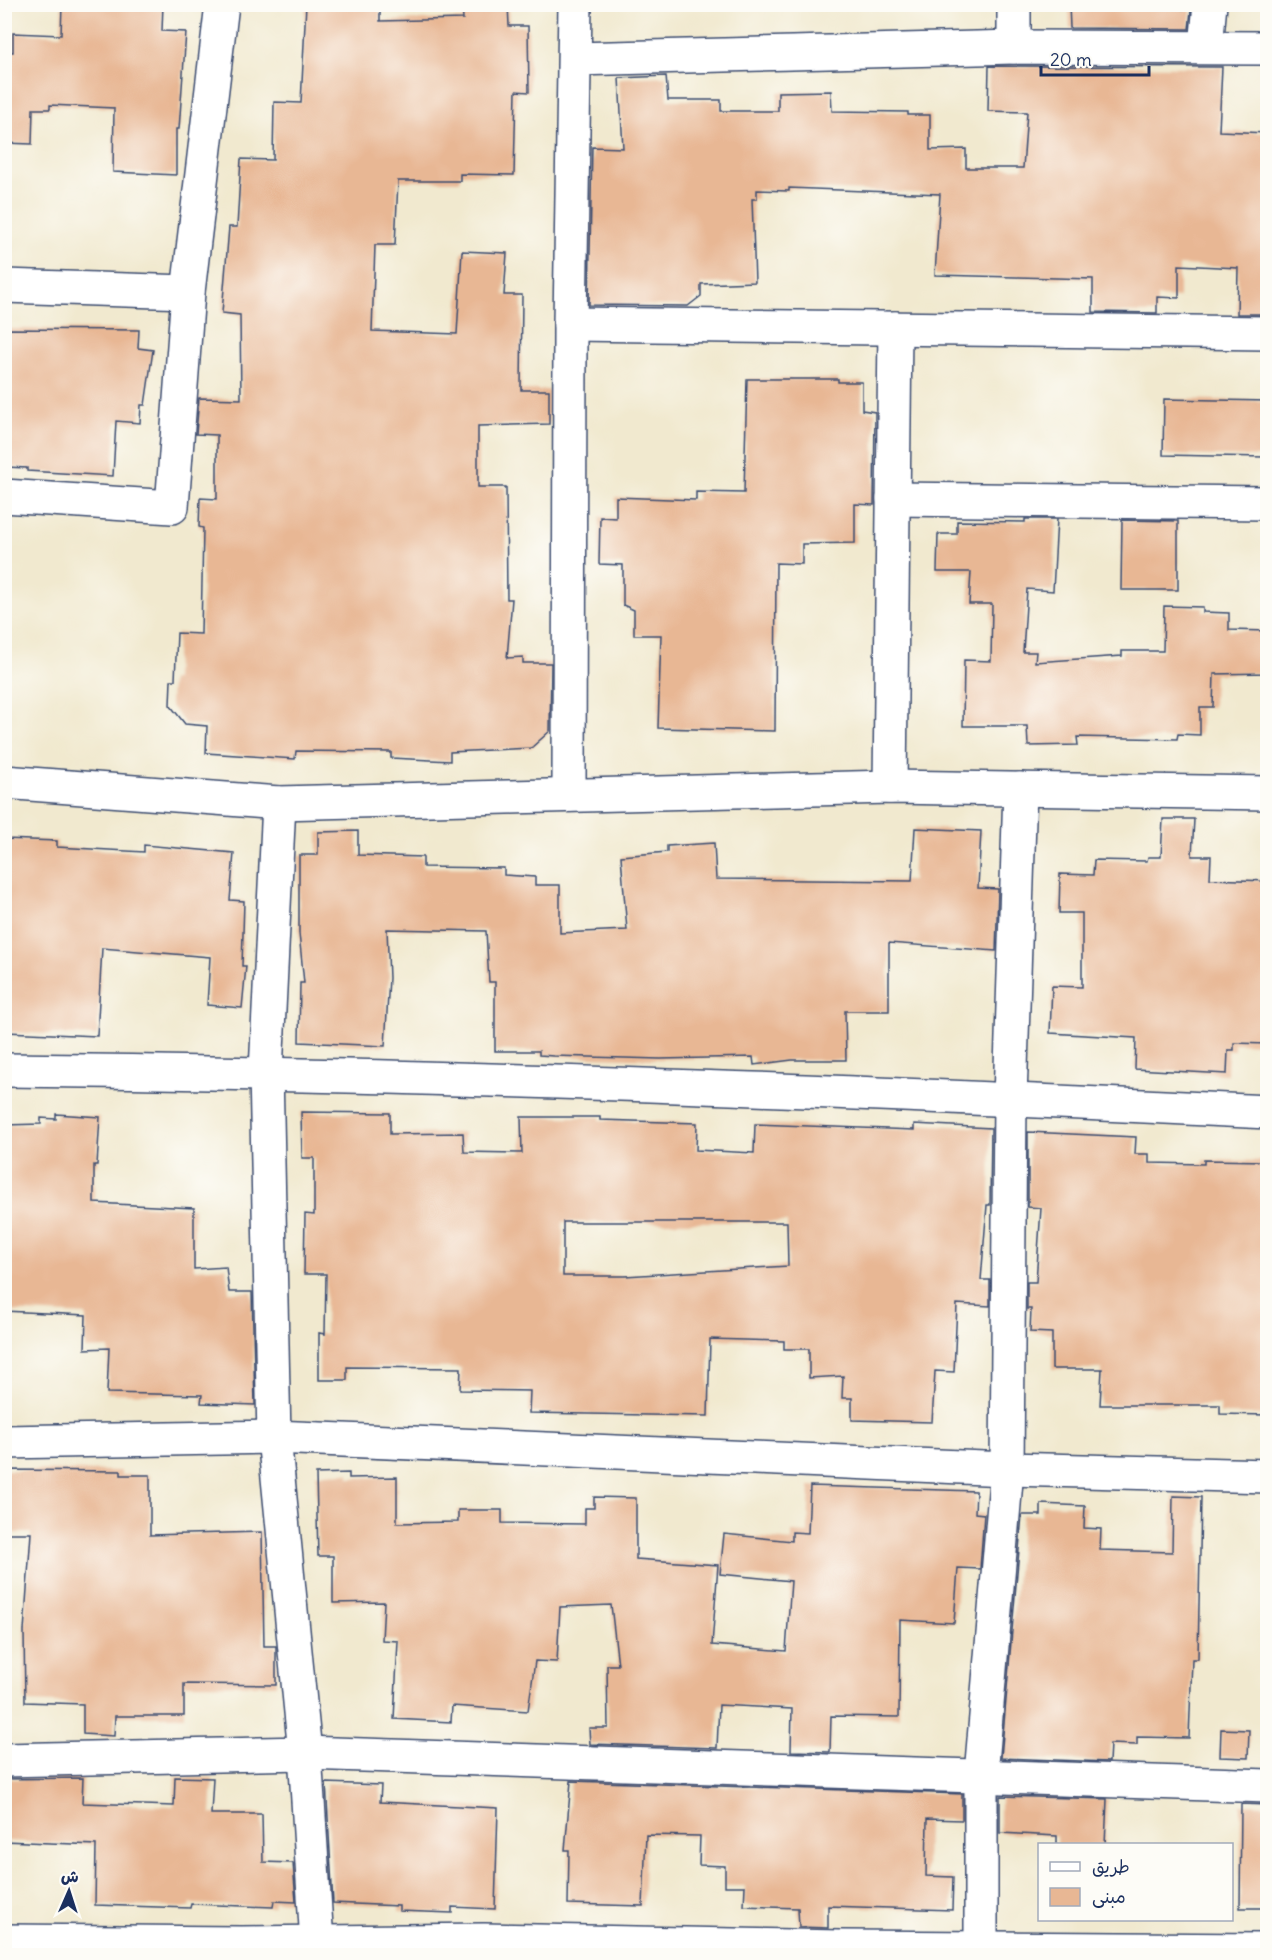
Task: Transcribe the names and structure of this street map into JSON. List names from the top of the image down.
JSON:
{
  "legend": ["طريق", "مبنى"],
  "scale_bar": "20 m",
  "north": "top"
}
